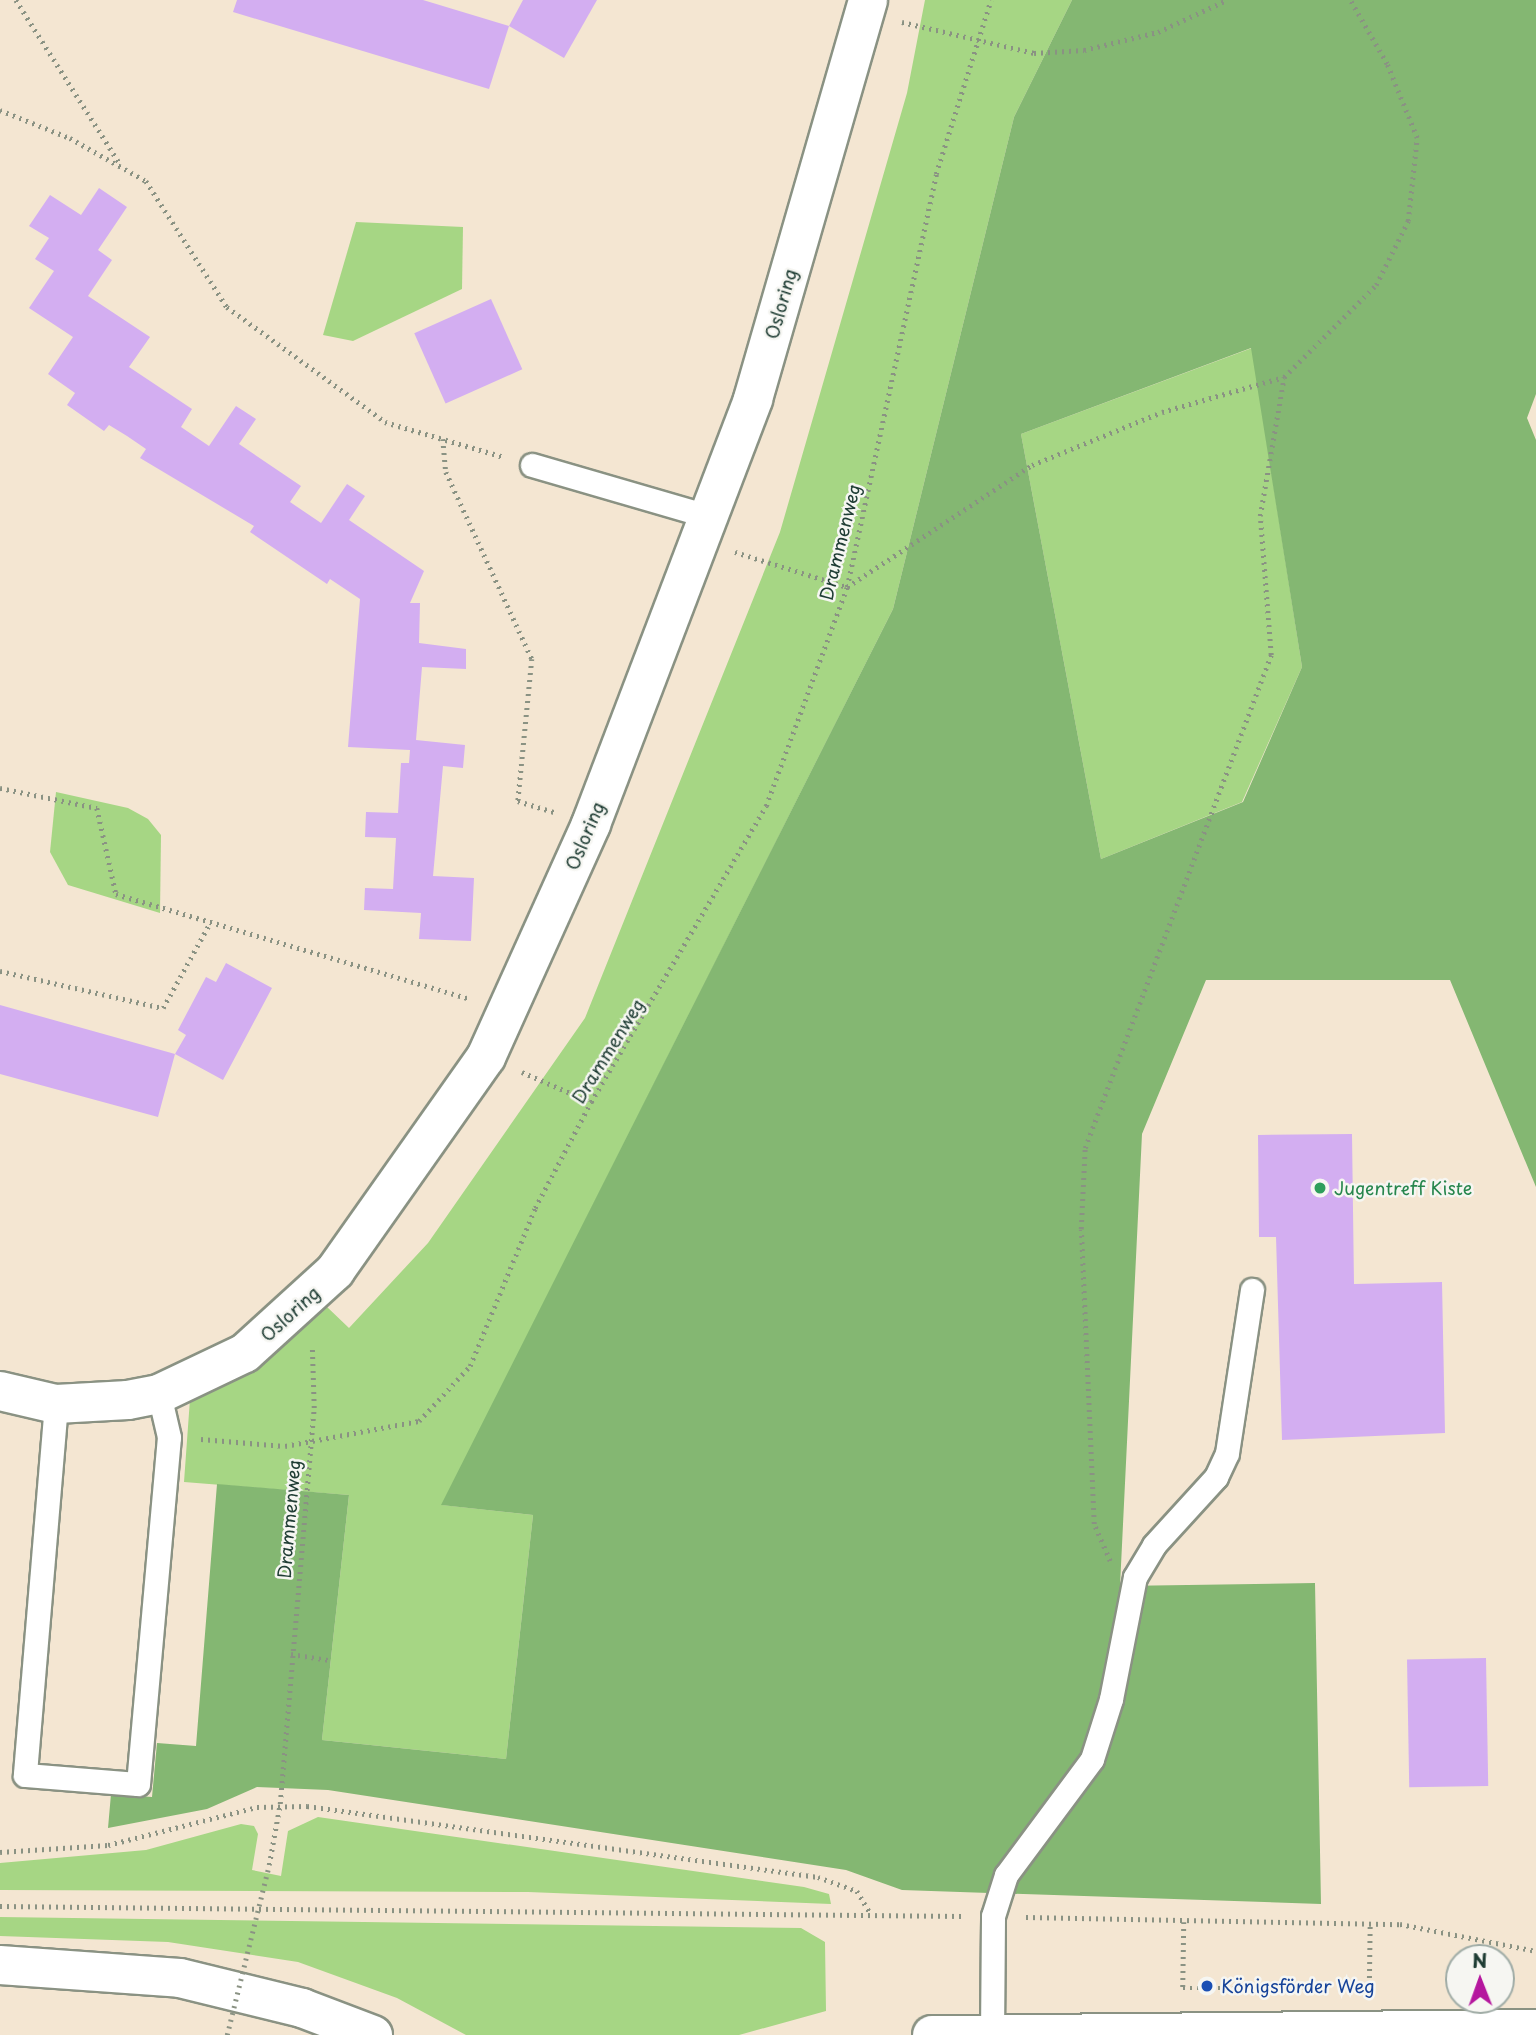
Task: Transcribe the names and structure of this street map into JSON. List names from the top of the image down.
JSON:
{
  "streets": {
    "street": ["Osloring"],
    "path": ["Drammenweg"]
  },
  "places": ["Jugentreff Kiste", "Königsförder Weg"],
  "north": "top"
}
